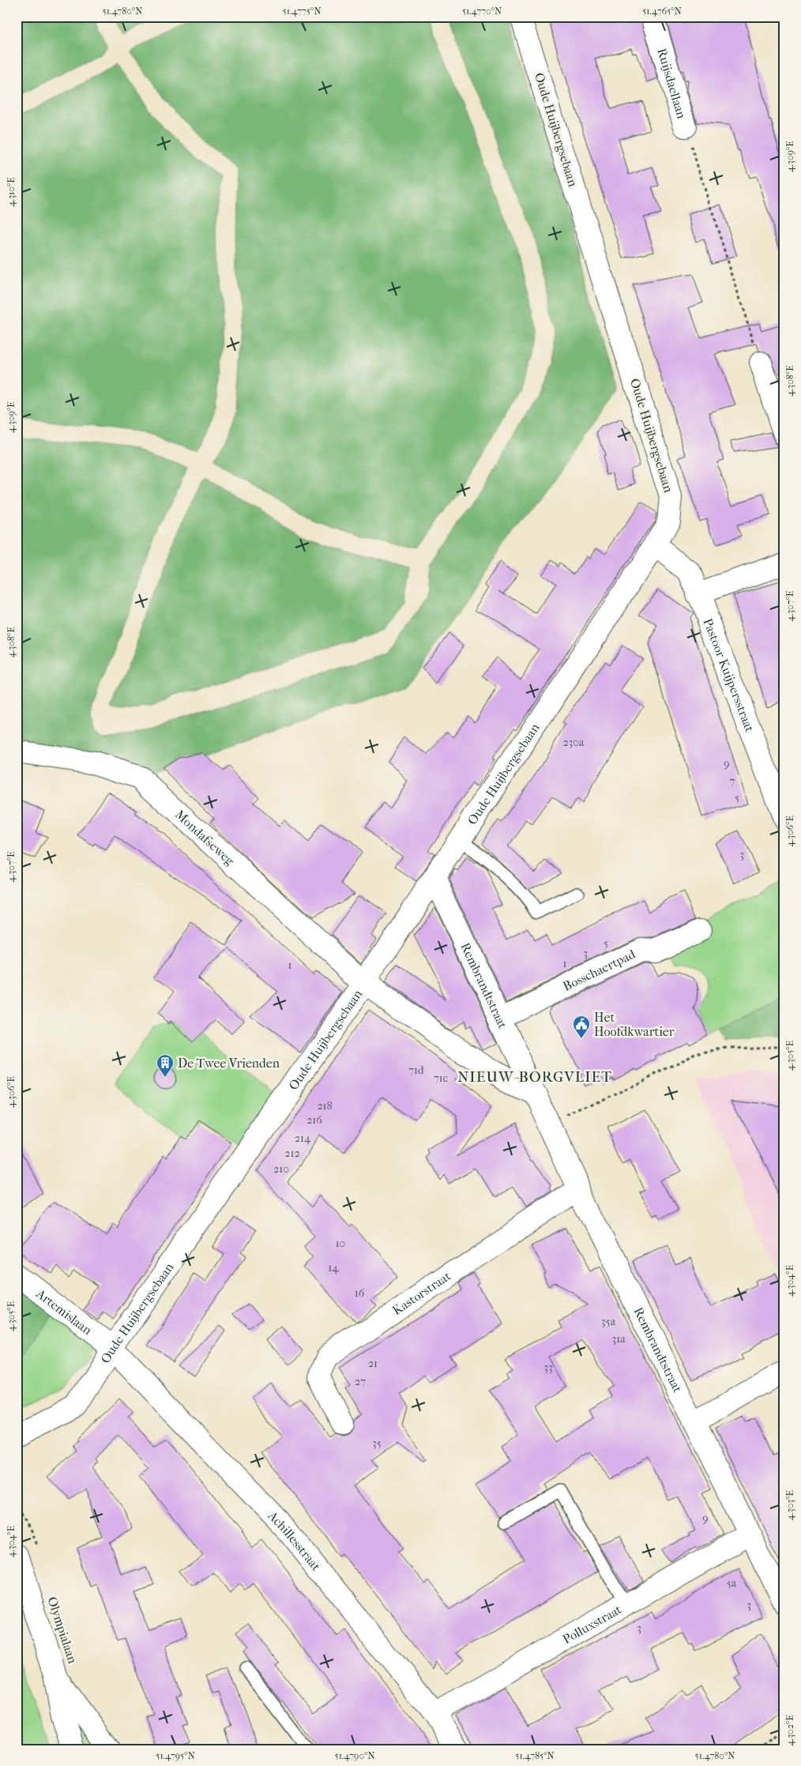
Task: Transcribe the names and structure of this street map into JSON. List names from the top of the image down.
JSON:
{
  "streets": {
    "street": [
      "Ruijsdaellaan",
      "Oude Huijbergsebaan",
      "Pastoor Kuijpersstraat",
      "Mondafseweg",
      "Bosschaertpad",
      "Rembrandtstraat",
      "Kastorstraat",
      "Artemislaan",
      "Achillesstraat",
      "Polluxstraat",
      "Olympialaan"
    ]
  },
  "crossings": [
    ["Oude Huijbergsebaan", "Pastoor Kuijpersstraat"],
    ["Oude Huijbergsebaan", "Mondafseweg"],
    ["Oude Huijbergsebaan", "Rembrandtstraat"],
    ["Oude Huijbergsebaan", "Artemislaan"],
    ["Oude Huijbergsebaan", "Achillesstraat"],
    ["Bosschaertpad", "Rembrandtstraat"],
    ["Rembrandtstraat", "Kastorstraat"],
    ["Rembrandtstraat", "Polluxstraat"],
    ["Artemislaan", "Achillesstraat"],
    ["Achillesstraat", "Polluxstraat"]
  ],
  "districts": ["NIEUW-BORGVLIET"],
  "places": {
    "public building": ["Het Hoofdkwartier"],
    "building": ["De Twee Vrienden"]
  },
  "house_numbers": [
    "230a",
    "9",
    "7",
    "5",
    "3",
    "5",
    "3",
    "1",
    "1",
    "71d",
    "71c",
    "218",
    "216",
    "214",
    "212",
    "210",
    "10",
    "14",
    "16",
    "35a",
    "31a",
    "21",
    "33",
    "27",
    "35",
    "9",
    "5a",
    "3",
    "3"
  ],
  "coordinates": [
    "51.4780°N",
    "51.4775°N",
    "51.4770°N",
    "51.4765°N",
    "4.309°E",
    "4.310°E",
    "4.308°E",
    "4.307°E",
    "4.306°E",
    "4.305°E",
    "4.304°E",
    "4.303°E",
    "4.302°E",
    "51.4795°N",
    "51.4790°N",
    "51.4785°N"
  ]
}
